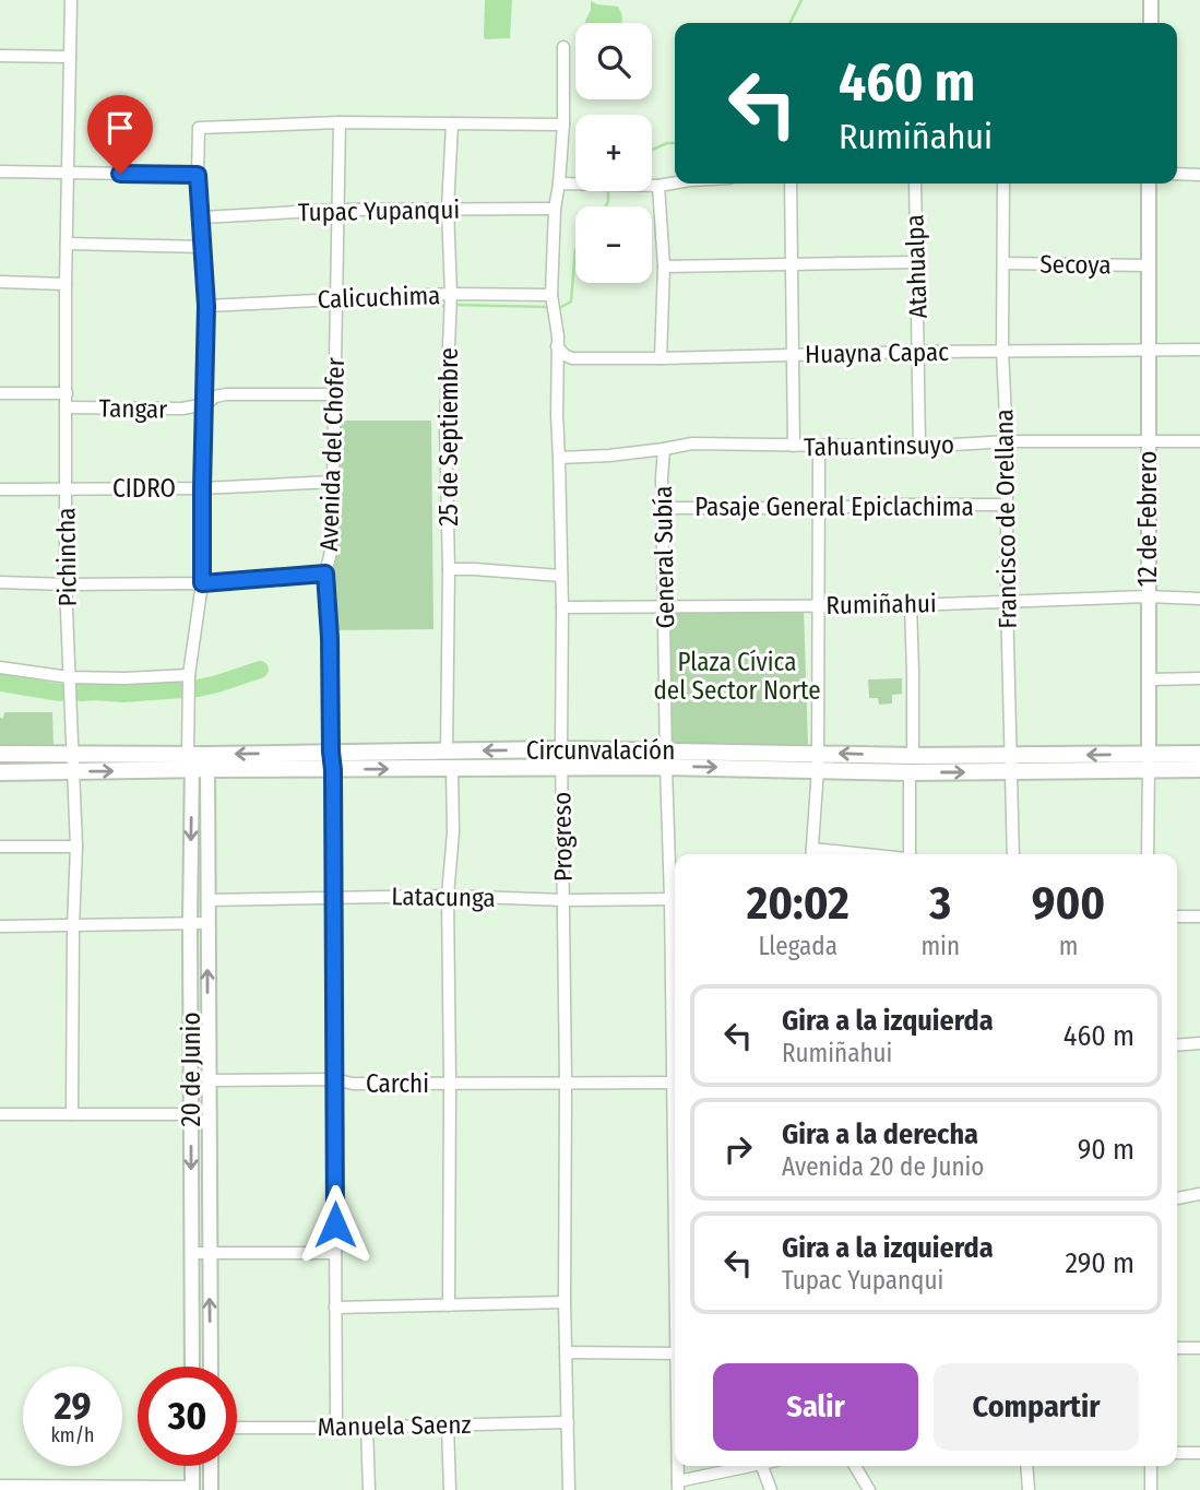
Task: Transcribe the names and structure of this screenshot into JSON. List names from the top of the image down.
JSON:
{
  "streets": {
    "main road": ["Circunvalación"],
    "street": [
      "Tupac Yupanqui",
      "Secoya",
      "Atahualpa",
      "Calicuchima",
      "Huayna Capac",
      "Tangar",
      "25 de Septiembre",
      "Tahuantinsuyo",
      "Avenida del Chofer",
      "CIDRO",
      "Pasaje General Epiclachima",
      "Francisco de Orellana",
      "12 de Febrero",
      "Pichincha",
      "General Subía",
      "Rumiñahui",
      "Progreso",
      "Latacunga",
      "20 de Junio",
      "Carchi",
      "Manuela Saenz"
    ]
  },
  "crossings": [
    ["Tupac Yupanqui", "25 de Septiembre"],
    ["Tupac Yupanqui", "Avenida del Chofer"],
    ["Tupac Yupanqui", "Progreso"],
    ["Secoya", "Francisco de Orellana"],
    ["Secoya", "12 de Febrero"],
    ["Atahualpa", "Huayna Capac"],
    ["Atahualpa", "Tahuantinsuyo"],
    ["Calicuchima", "25 de Septiembre"],
    ["Calicuchima", "Avenida del Chofer"],
    ["Calicuchima", "Progreso"],
    ["Huayna Capac", "Francisco de Orellana"],
    ["Huayna Capac", "12 de Febrero"],
    ["Tangar", "Avenida del Chofer"],
    ["Tangar", "Pichincha"],
    ["25 de Septiembre", "Circunvalación"],
    ["Tahuantinsuyo", "Francisco de Orellana"],
    ["Tahuantinsuyo", "12 de Febrero"],
    ["Tahuantinsuyo", "General Subía"],
    ["Tahuantinsuyo", "Progreso"],
    ["Avenida del Chofer", "CIDRO"],
    ["Avenida del Chofer", "Circunvalación"],
    ["Avenida del Chofer", "Latacunga"],
    ["Avenida del Chofer", "Carchi"],
    ["Avenida del Chofer", "Manuela Saenz"],
    ["CIDRO", "Pichincha"],
    ["Pasaje General Epiclachima", "Francisco de Orellana"],
    ["Pasaje General Epiclachima", "General Subía"],
    ["Francisco de Orellana", "Rumiñahui"],
    ["Francisco de Orellana", "Circunvalación"],
    ["12 de Febrero", "Rumiñahui"],
    ["12 de Febrero", "Circunvalación"],
    ["Pichincha", "Circunvalación"],
    ["General Subía", "Rumiñahui"],
    ["General Subía", "Circunvalación"],
    ["Rumiñahui", "Progreso"],
    ["Circunvalación", "Progreso"],
    ["Circunvalación", "20 de Junio"],
    ["Progreso", "Latacunga"],
    ["Progreso", "Carchi"],
    ["Progreso", "Manuela Saenz"],
    ["Latacunga", "20 de Junio"],
    ["20 de Junio", "Carchi"]
  ],
  "parks": ["Plaza Cívica del Sector Norte"],
  "page": {
    "map_buttons": ["+", "−"],
    "turn": ["460 m", "Rumiñahui"],
    "eta": [
      "20:02",
      "Llegada",
      "3",
      "min",
      "900",
      "m"
    ],
    "list": [
      {
        "name": "Gira a la izquierda",
        "note": "Rumiñahui",
        "value": "460 m"
      },
      {
        "name": "Gira a la derecha",
        "note": "Avenida 20 de Junio",
        "value": "90 m"
      },
      {
        "name": "Gira a la izquierda",
        "note": "Tupac Yupanqui",
        "value": "290 m"
      }
    ],
    "buttons": ["Salir", "Compartir"],
    "speed": "29 km/h",
    "limit": "30"
  }
}
